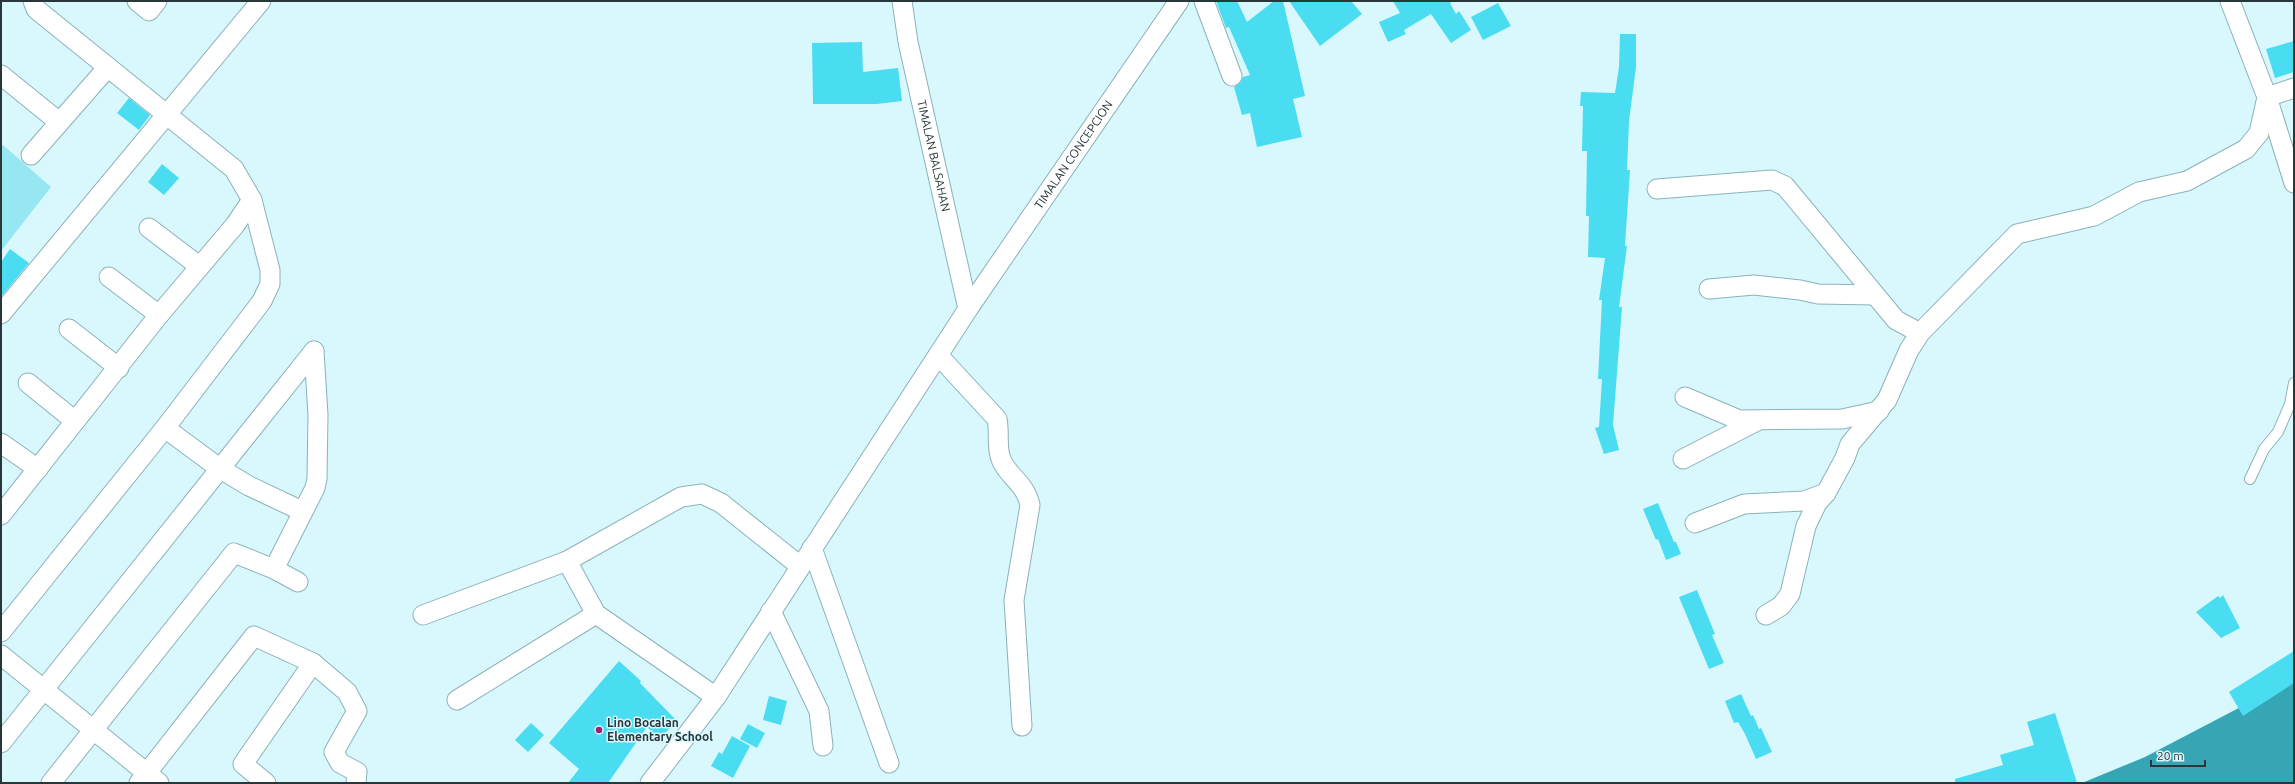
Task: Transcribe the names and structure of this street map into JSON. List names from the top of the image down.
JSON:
{
  "streets": {
    "street": ["TIMALAN BALSAHAN", "TIMALAN CONCEPCION"]
  },
  "crossings": [
    ["TIMALAN BALSAHAN", "TIMALAN CONCEPCION"]
  ],
  "places": ["Lino Bocalan Elementary School"],
  "scale_bar": "20 m"
}
